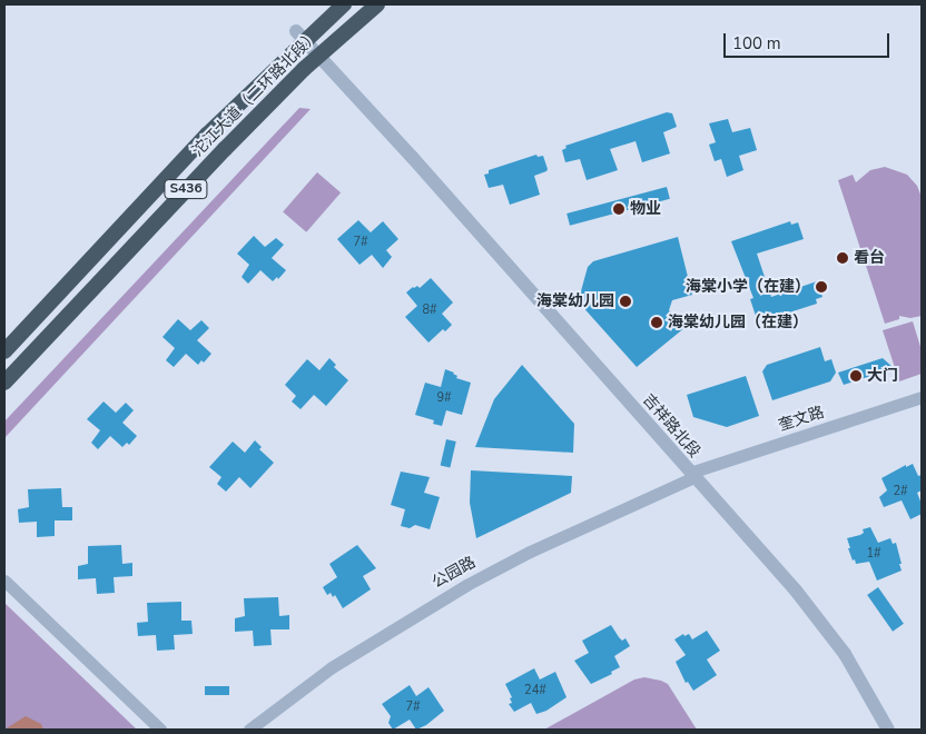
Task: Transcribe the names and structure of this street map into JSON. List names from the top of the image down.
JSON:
{
  "streets": {
    "highway": ["沱江大道（二环路北段）", "S436"],
    "street": ["奎文路", "吉祥路北段", "公园路"]
  },
  "crossings": [
    ["沱江大道（二环路北段）", "吉祥路北段"],
    ["奎文路", "吉祥路北段"],
    ["奎文路", "公园路"],
    ["吉祥路北段", "公园路"]
  ],
  "places": [
    "物业",
    "看台",
    "海棠小学（在建）",
    "海棠幼儿园",
    "海棠幼儿园（在建）",
    "大门"
  ],
  "house_numbers": [
    "7#",
    "8#",
    "9#",
    "2#",
    "1#",
    "24#",
    "7#"
  ],
  "scale_bar": "100 m"
}
